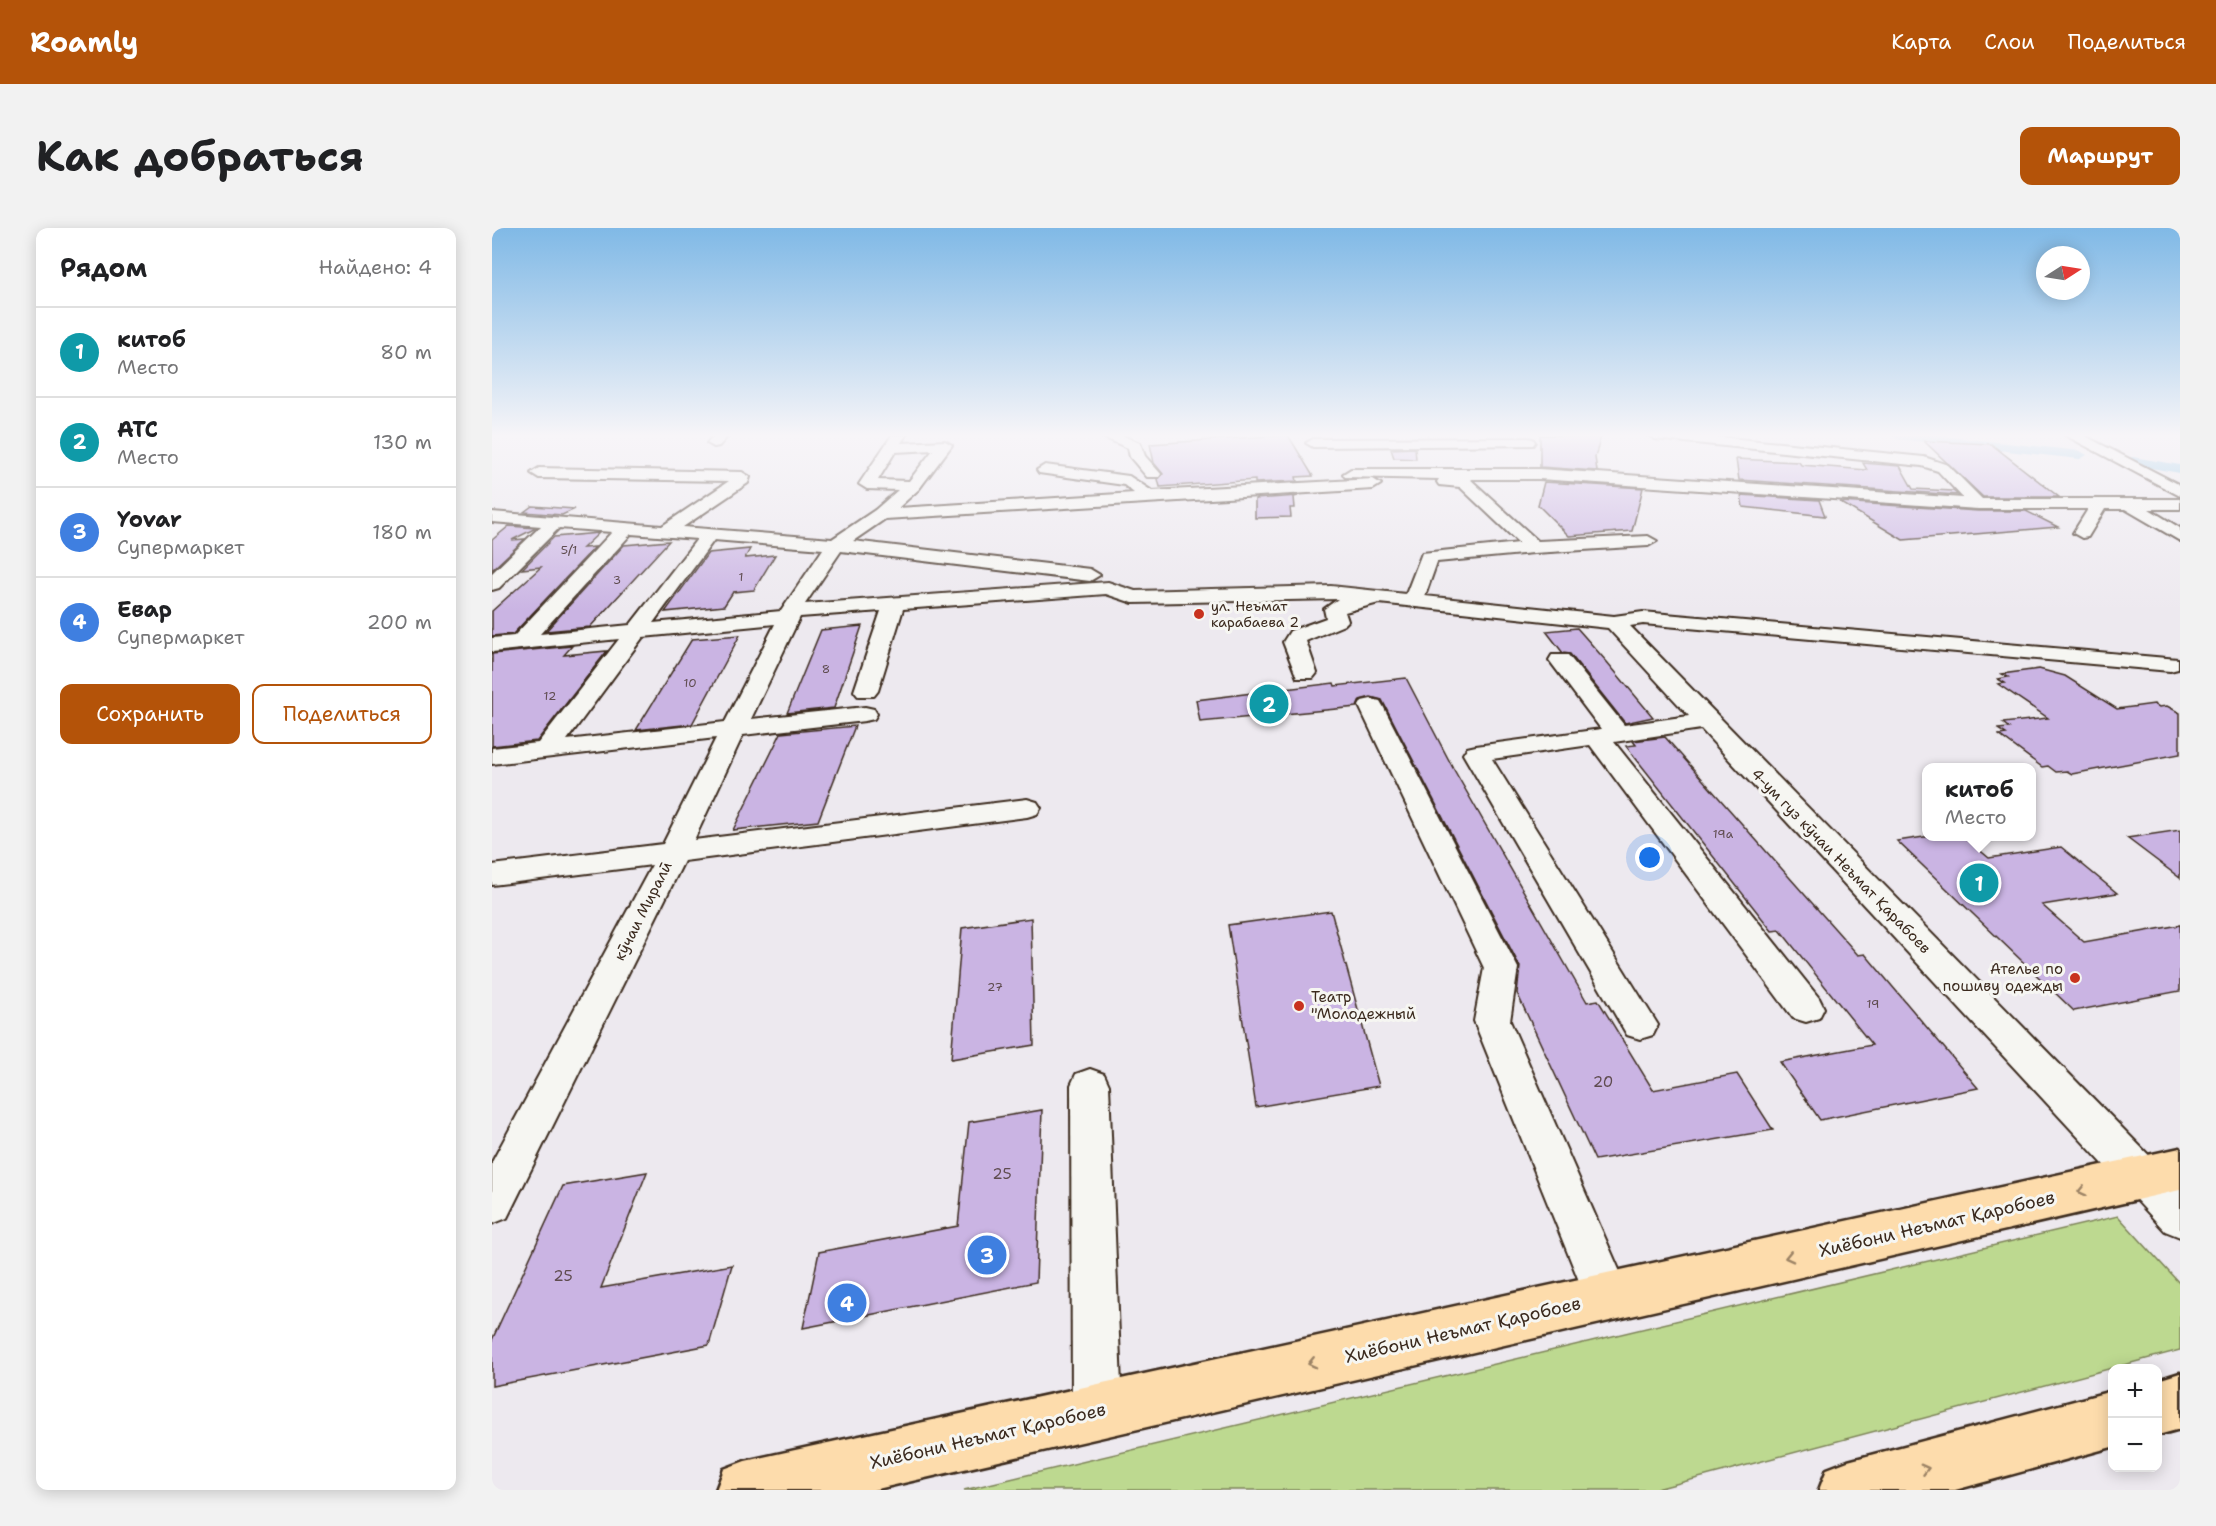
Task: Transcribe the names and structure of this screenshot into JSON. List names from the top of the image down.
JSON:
{
  "streets": {
    "highway": ["Хиёбони Неъмат Қаробоев"],
    "street": ["4-ум гуз кӯчаи Неъмат Қарабоев", "кӯчаи Миралӣ"]
  },
  "crossings": [
    ["4-ум гуз кӯчаи Неъмат Қарабоев", "Хиёбони Неъмат Қаробоев"]
  ],
  "one_way": ["Хиёбони Неъмат Қаробоев"],
  "places": ["ул. Неъмат карабаева 2", "Ателье по пошиву одежды", "Театр \"Молодежный"],
  "house_numbers": [
    "5/1",
    "1",
    "3",
    "8",
    "10",
    "12",
    "19а",
    "27",
    "19",
    "20",
    "25",
    "25"
  ],
  "north": "right",
  "page": {
    "header": "Roamly",
    "nav": ["Карта", "Слои", "Поделиться"],
    "buttons": [
      "Маршрут",
      ["Сохранить", "Поделиться"]
    ],
    "title": "Как добраться",
    "heading": ["Рядом", "Найдено: 4"],
    "list": [
      {
        "mark": "1",
        "name": "китоб",
        "note": "Место",
        "value": "80 m"
      },
      {
        "mark": "2",
        "name": "АТС",
        "note": "Место",
        "value": "130 m"
      },
      {
        "mark": "3",
        "name": "Yovar",
        "note": "Супермаркет",
        "value": "180 m"
      },
      {
        "mark": "4",
        "name": "Евар",
        "note": "Супермаркет",
        "value": "200 m"
      }
    ],
    "pins": [
      "2",
      "1",
      "3",
      "4"
    ],
    "popup": ["китоб", "Место"],
    "map_buttons": ["+", "−"]
  }
}
